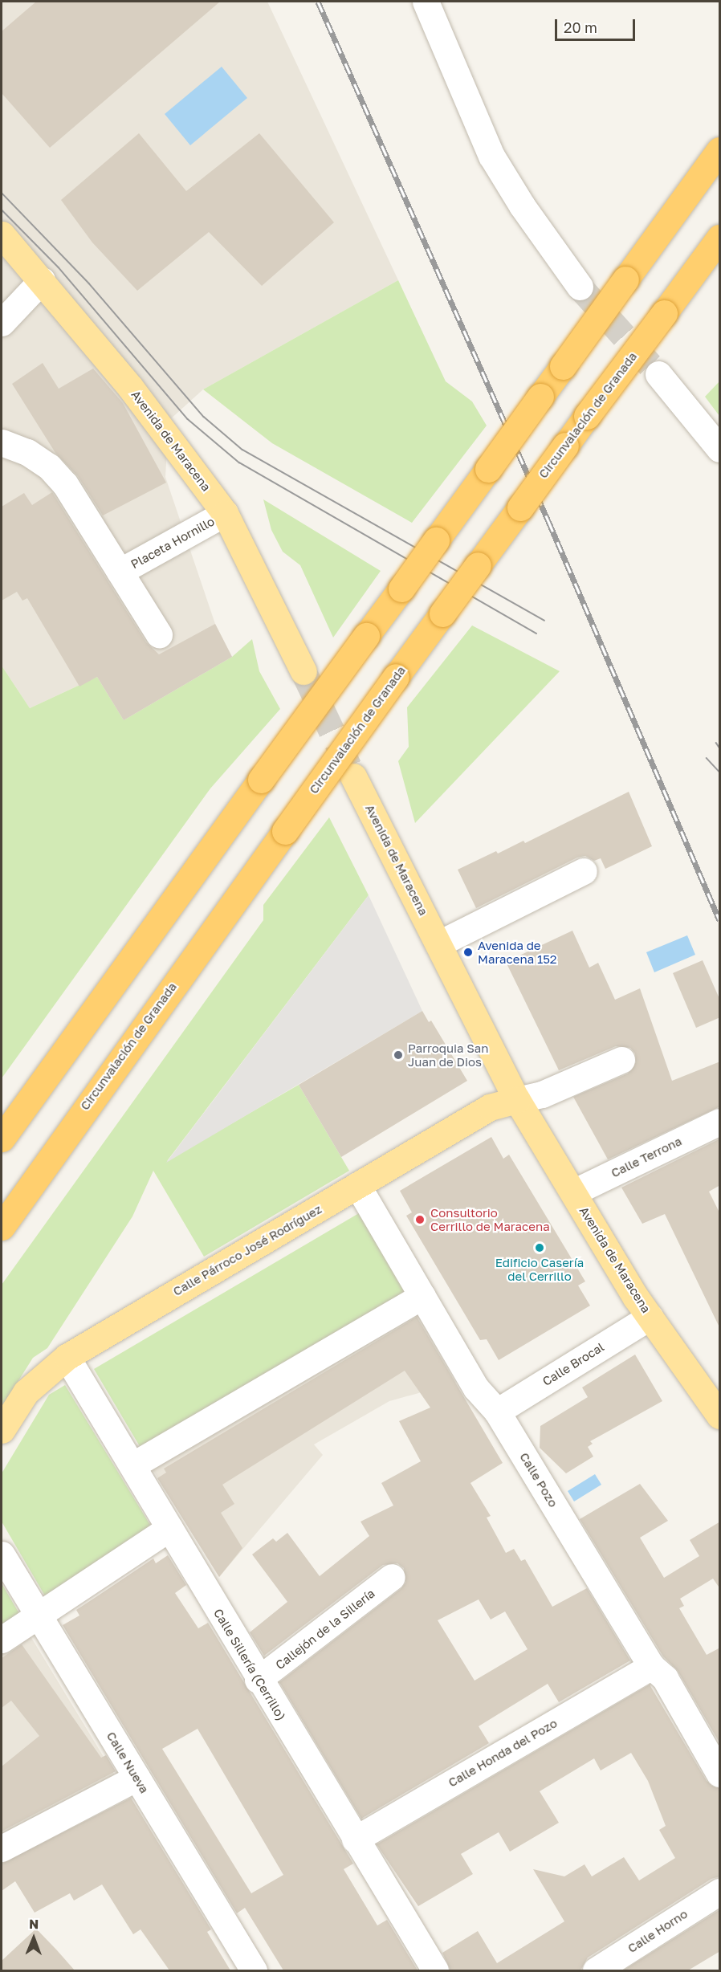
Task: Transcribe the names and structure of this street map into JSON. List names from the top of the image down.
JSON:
{
  "streets": {
    "highway": ["Circunvalación de Granada"],
    "main road": ["Avenida de Maracena", "Calle Párroco José Rodríguez"],
    "street": [
      "Placeta Hornillo",
      "Calle Terrona",
      "Calle Brocal",
      "Calle Pozo",
      "Callejón de la Sillería",
      "Calle Sillería (Cerrillo)",
      "Calle Honda del Pozo",
      "Calle Nueva",
      "Calle Horno"
    ]
  },
  "crossings": [
    ["Avenida de Maracena", "Placeta Hornillo"],
    ["Avenida de Maracena", "Calle Terrona"],
    ["Avenida de Maracena", "Calle Párroco José Rodríguez"],
    ["Avenida de Maracena", "Calle Brocal"],
    ["Calle Párroco José Rodríguez", "Calle Pozo"],
    ["Calle Párroco José Rodríguez", "Calle Sillería (Cerrillo)"],
    ["Calle Brocal", "Calle Pozo"],
    ["Calle Pozo", "Calle Honda del Pozo"],
    ["Callejón de la Sillería", "Calle Sillería (Cerrillo)"],
    ["Calle Sillería (Cerrillo)", "Calle Honda del Pozo"]
  ],
  "places": [
    "Avenida de Maracena 152",
    "Parroquia San Juan de Dios",
    "Consultorio Cerrillo de Maracena",
    "Edificio Casería del Cerrillo"
  ],
  "scale_bar": "20 m",
  "north": "top"
}
